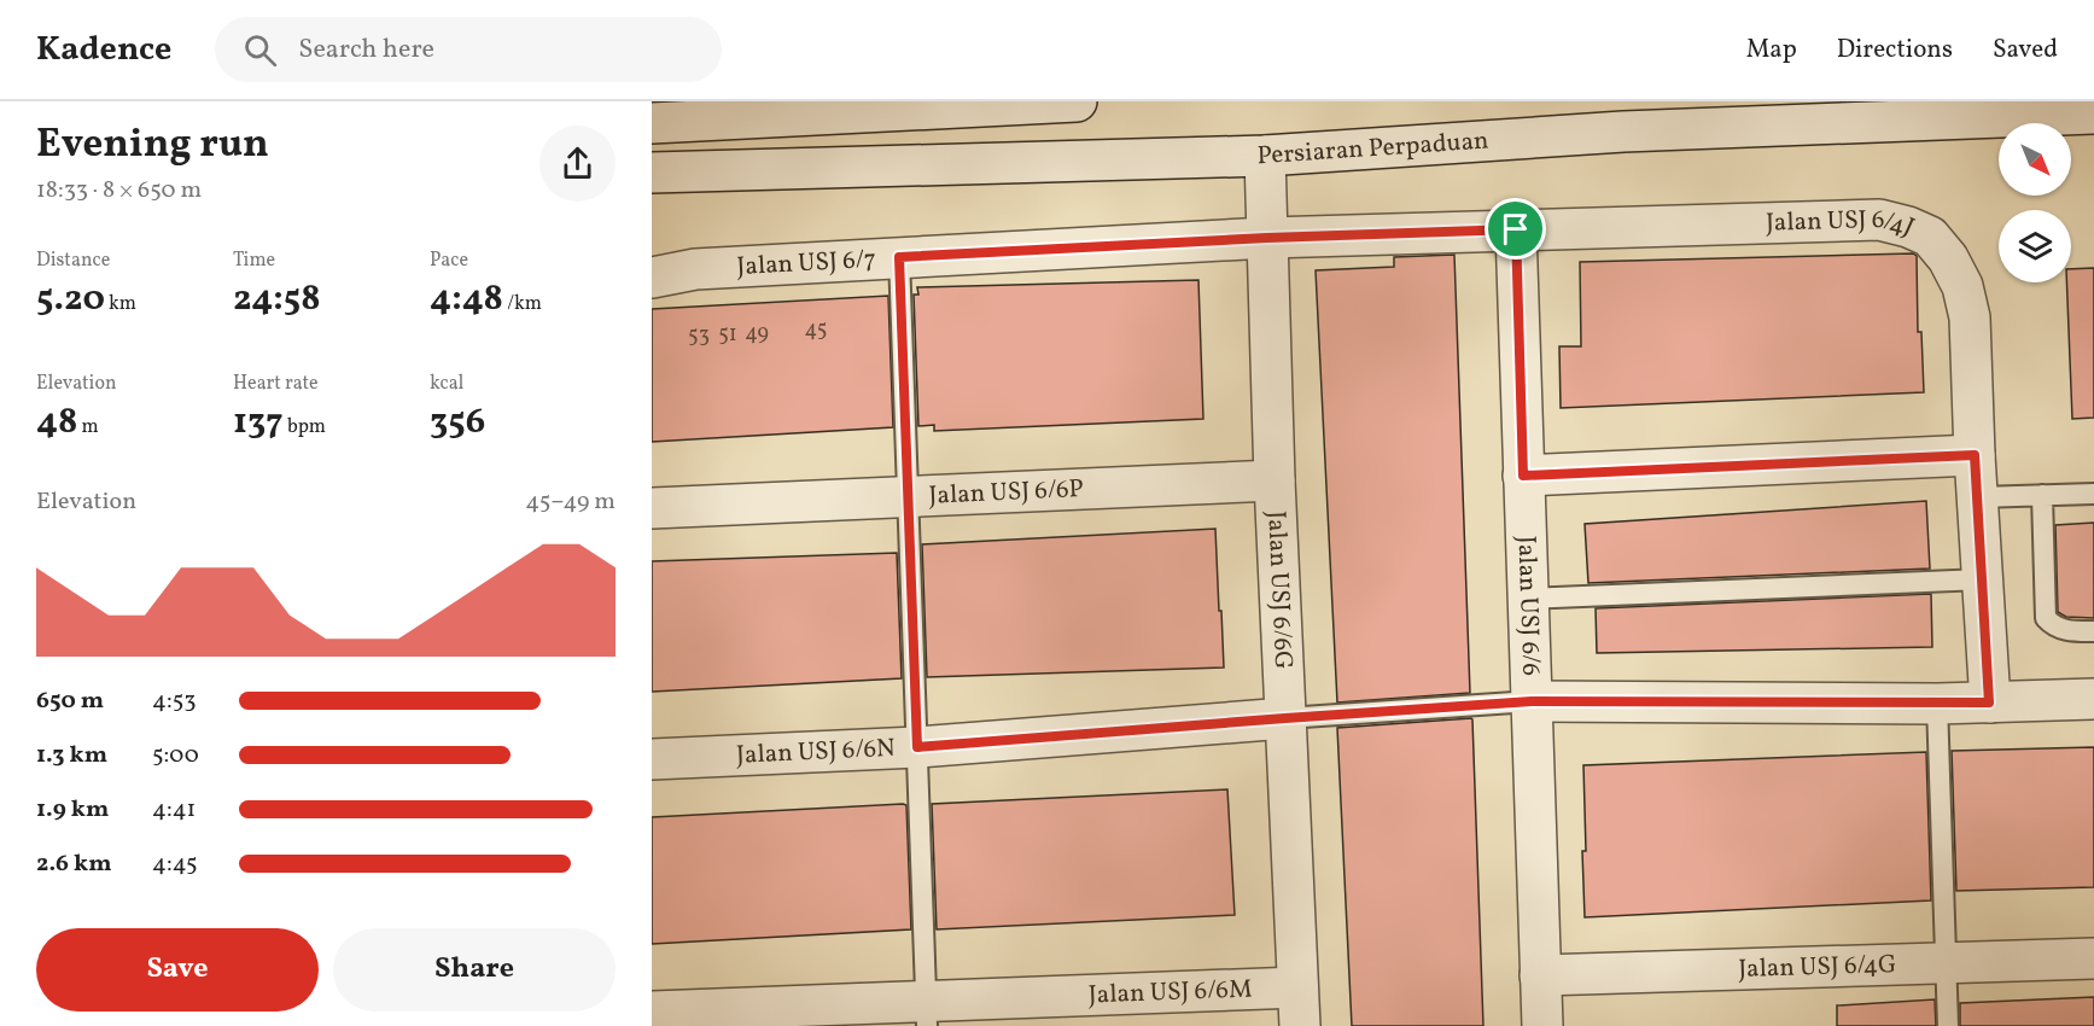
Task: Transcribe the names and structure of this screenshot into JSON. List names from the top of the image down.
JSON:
{
  "streets": {
    "street": [
      "Persiaran Perpaduan",
      "Jalan USJ 6/4J",
      "Jalan USJ 6/7",
      "Jalan USJ 6/6P",
      "Jalan USJ 6/6G",
      "Jalan USJ 6/6",
      "Jalan USJ 6/6N",
      "Jalan USJ 6/4G",
      "Jalan USJ 6/6M"
    ]
  },
  "crossings": [
    ["Persiaran Perpaduan", "Jalan USJ 6/6G"],
    ["Jalan USJ 6/4J", "Jalan USJ 6/7"],
    ["Jalan USJ 6/4J", "Jalan USJ 6/6G"],
    ["Jalan USJ 6/4J", "Jalan USJ 6/6"],
    ["Jalan USJ 6/7", "Jalan USJ 6/6G"],
    ["Jalan USJ 6/6P", "Jalan USJ 6/6G"],
    ["Jalan USJ 6/6G", "Jalan USJ 6/6N"],
    ["Jalan USJ 6/6G", "Jalan USJ 6/6M"],
    ["Jalan USJ 6/6", "Jalan USJ 6/4G"]
  ],
  "house_numbers": [
    "45",
    "49",
    "51",
    "53"
  ],
  "north": "bottom right",
  "page": {
    "header": "Kadence",
    "search": "Search here",
    "nav": ["Map", "Directions", "Saved"],
    "heading": ["Evening run", "18:33 · 8 × 650 m"],
    "stats": [
      ["Distance", "5.20 km"],
      ["Time", "24:58"],
      ["Pace", "4:48 /km"],
      ["Elevation", "48 m"],
      ["Heart rate", "137 bpm"],
      ["kcal", "356"]
    ],
    "chart": ["Elevation", "45–49 m"],
    "list": [
      {
        "name": "650 m",
        "note": "4:53"
      },
      {
        "name": "1.3 km",
        "note": "5:00"
      },
      {
        "name": "1.9 km",
        "note": "4:41"
      },
      {
        "name": "2.6 km",
        "note": "4:45"
      }
    ],
    "buttons": ["Save", "Share"]
  }
}
